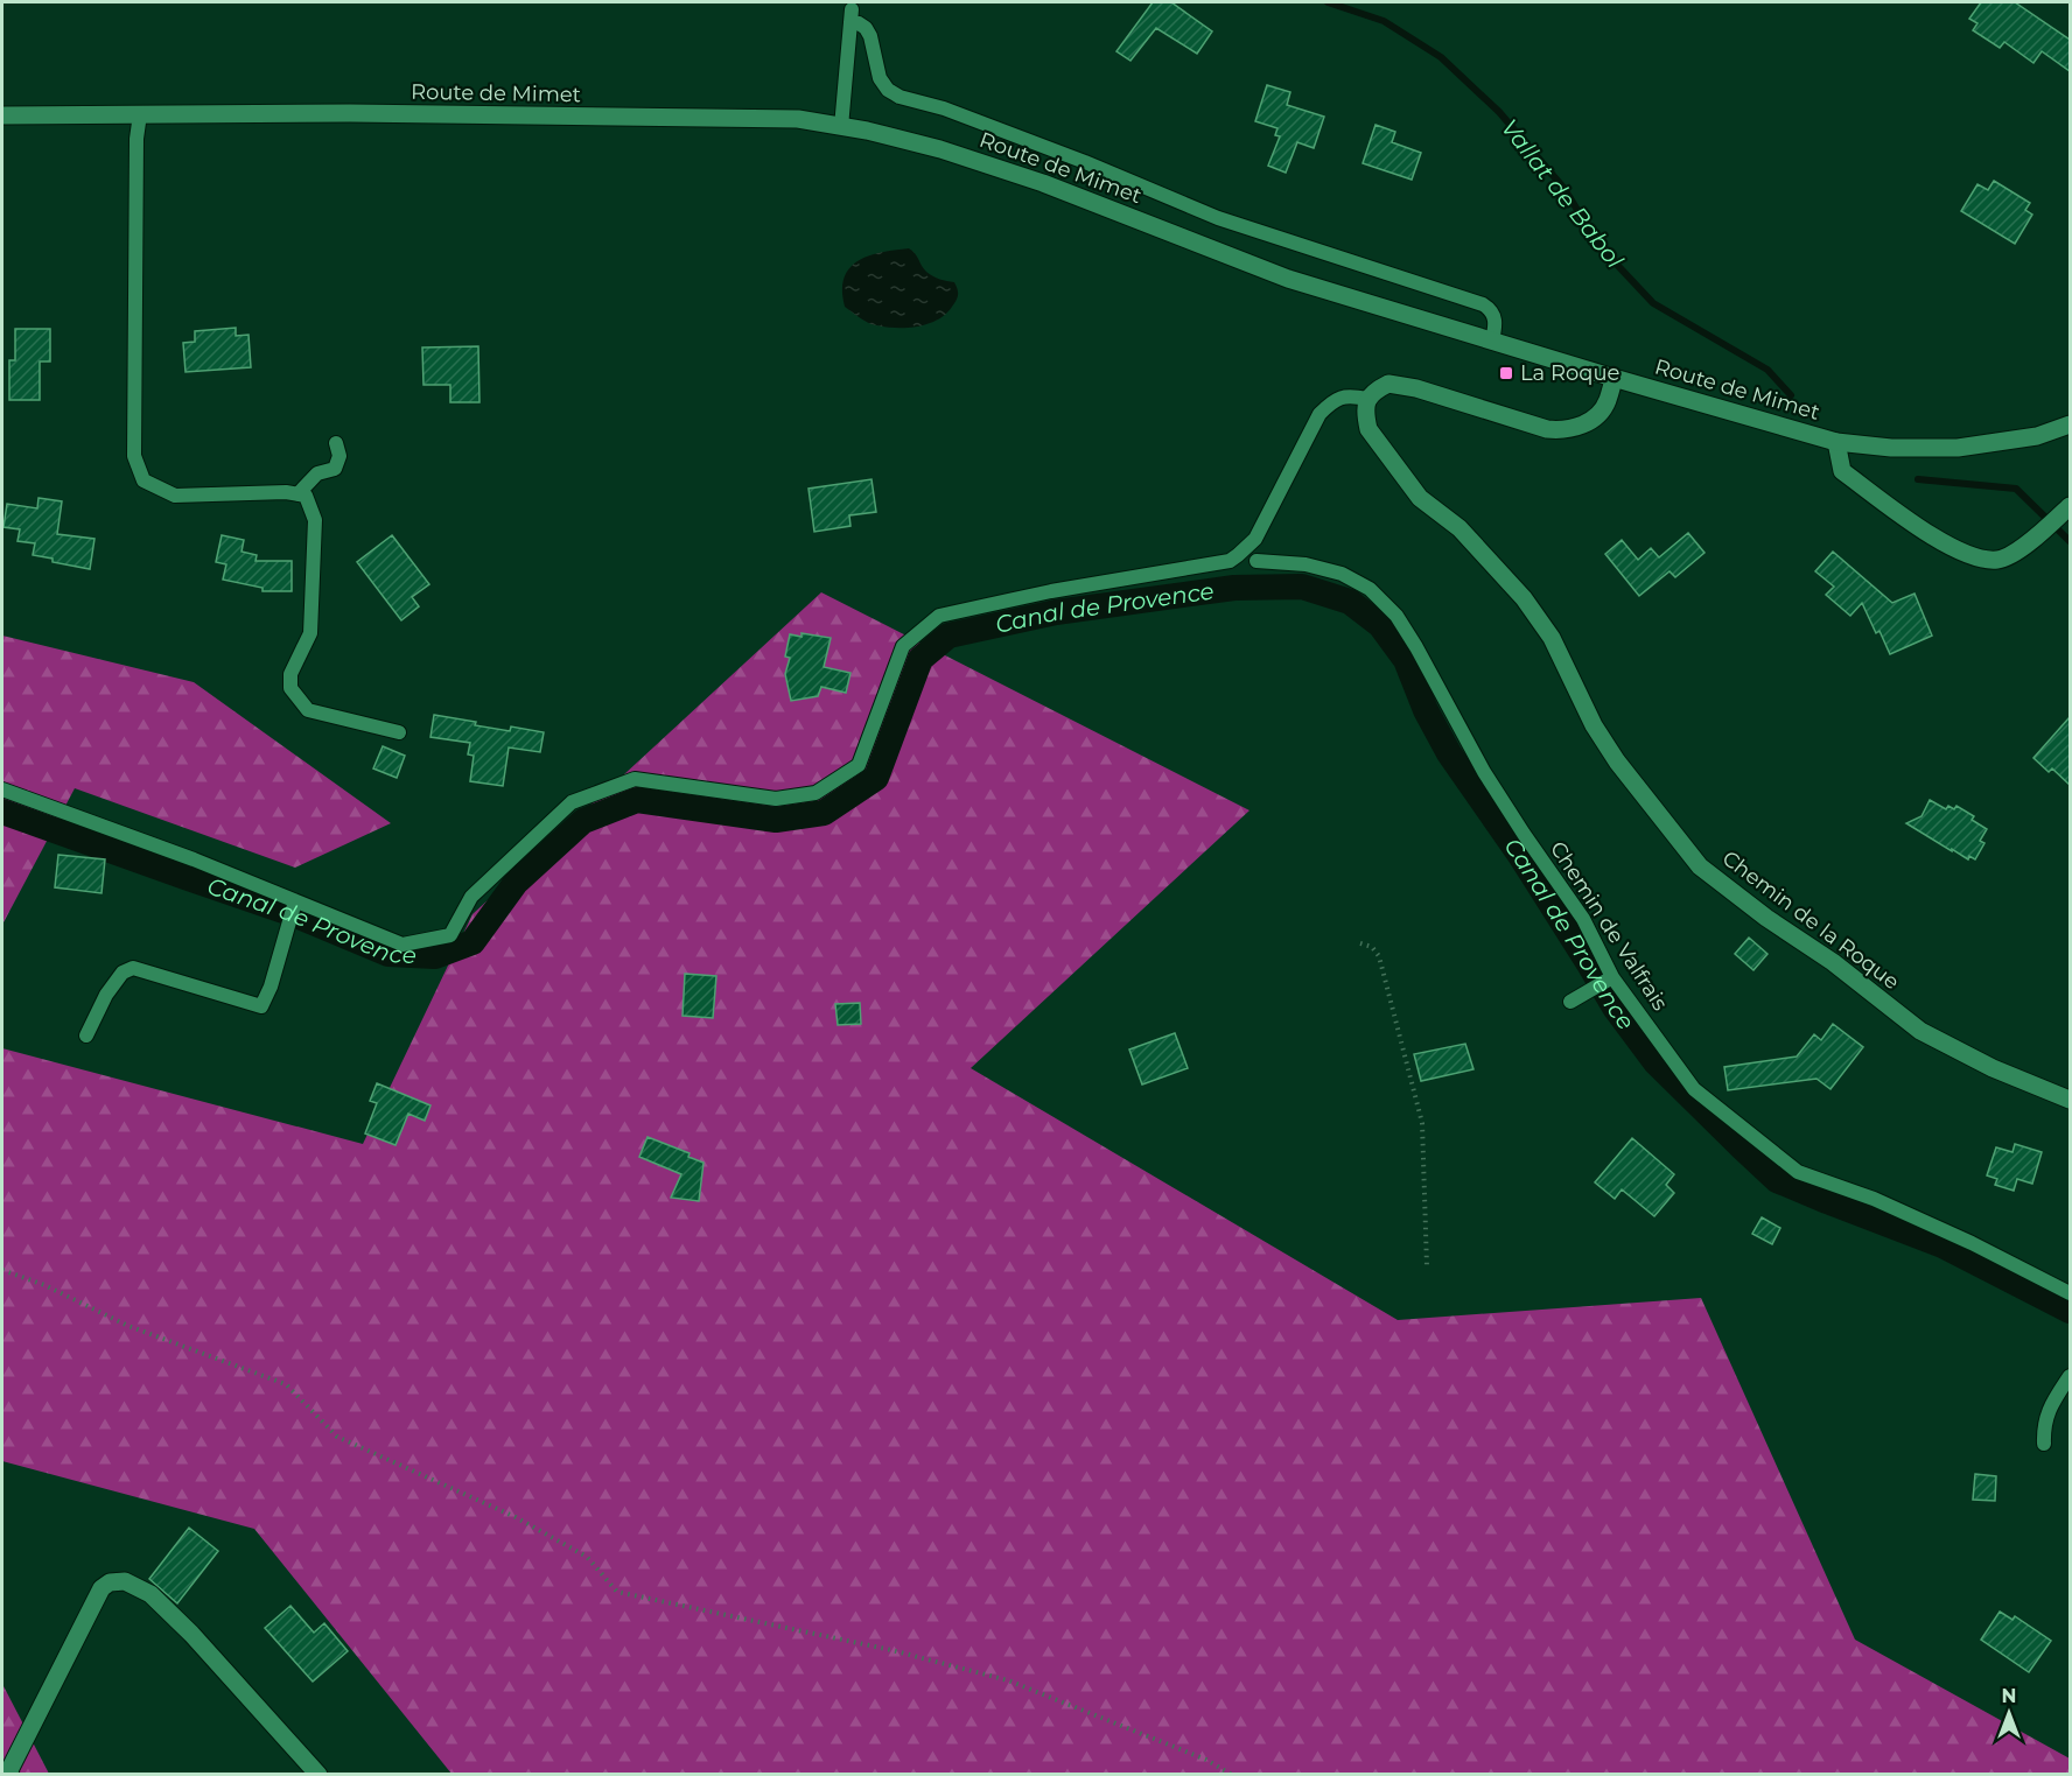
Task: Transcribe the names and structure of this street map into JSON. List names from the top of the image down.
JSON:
{
  "streets": {
    "main road": ["Route de Mimet", "Chemin de la Roque"],
    "lane": ["Chemin de Valfrais"]
  },
  "water": ["Vallat de Babol", "Canal de Provence"],
  "places": {
    "transit": ["La Roque"]
  },
  "north": "top"
}
